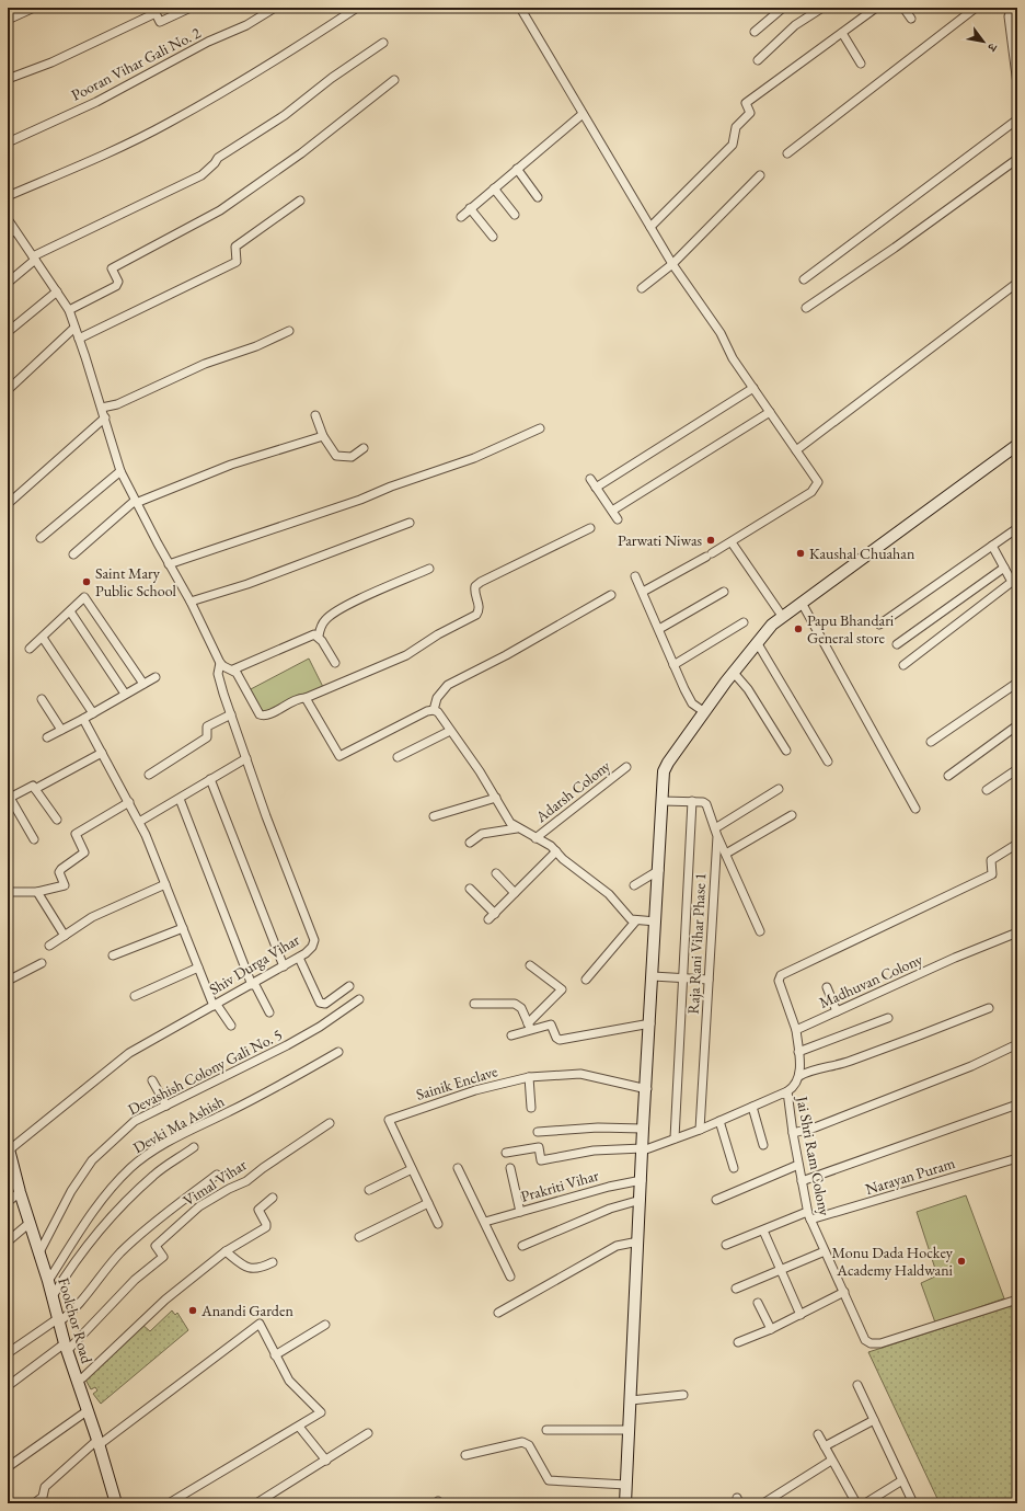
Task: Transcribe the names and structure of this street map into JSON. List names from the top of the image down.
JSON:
{
  "streets": {
    "street": [
      "Pooran Vihar Gali No. 2",
      "Adarsh Colony",
      "Raja Rani Vihar Phase 1",
      "Shiv Durga Vihar",
      "Madhuvan Colony",
      "Devashish Colony Gali No. 5",
      "Sainik Enclave",
      "Devki Ma Ashish",
      "Jai Shri Ram Colony",
      "Narayan Puram",
      "Vimal Vihar",
      "Prakriti Vihar",
      "Foolchor Road"
    ]
  },
  "crossings": [
    ["Raja Rani Vihar Phase 1", "Jai Shri Ram Colony"],
    ["Shiv Durga Vihar", "Foolchor Road"],
    ["Devashish Colony Gali No. 5", "Foolchor Road"],
    ["Devki Ma Ashish", "Foolchor Road"],
    ["Jai Shri Ram Colony", "Narayan Puram"],
    ["Vimal Vihar", "Foolchor Road"]
  ],
  "places": [
    "Parwati Niwas",
    "Kaushal Chuahan",
    "Saint Mary Public School",
    "Papu Bhandari General store",
    "Monu Dada Hockey Academy Haldwani",
    "Anandi Garden"
  ],
  "north": "bottom right"
}
